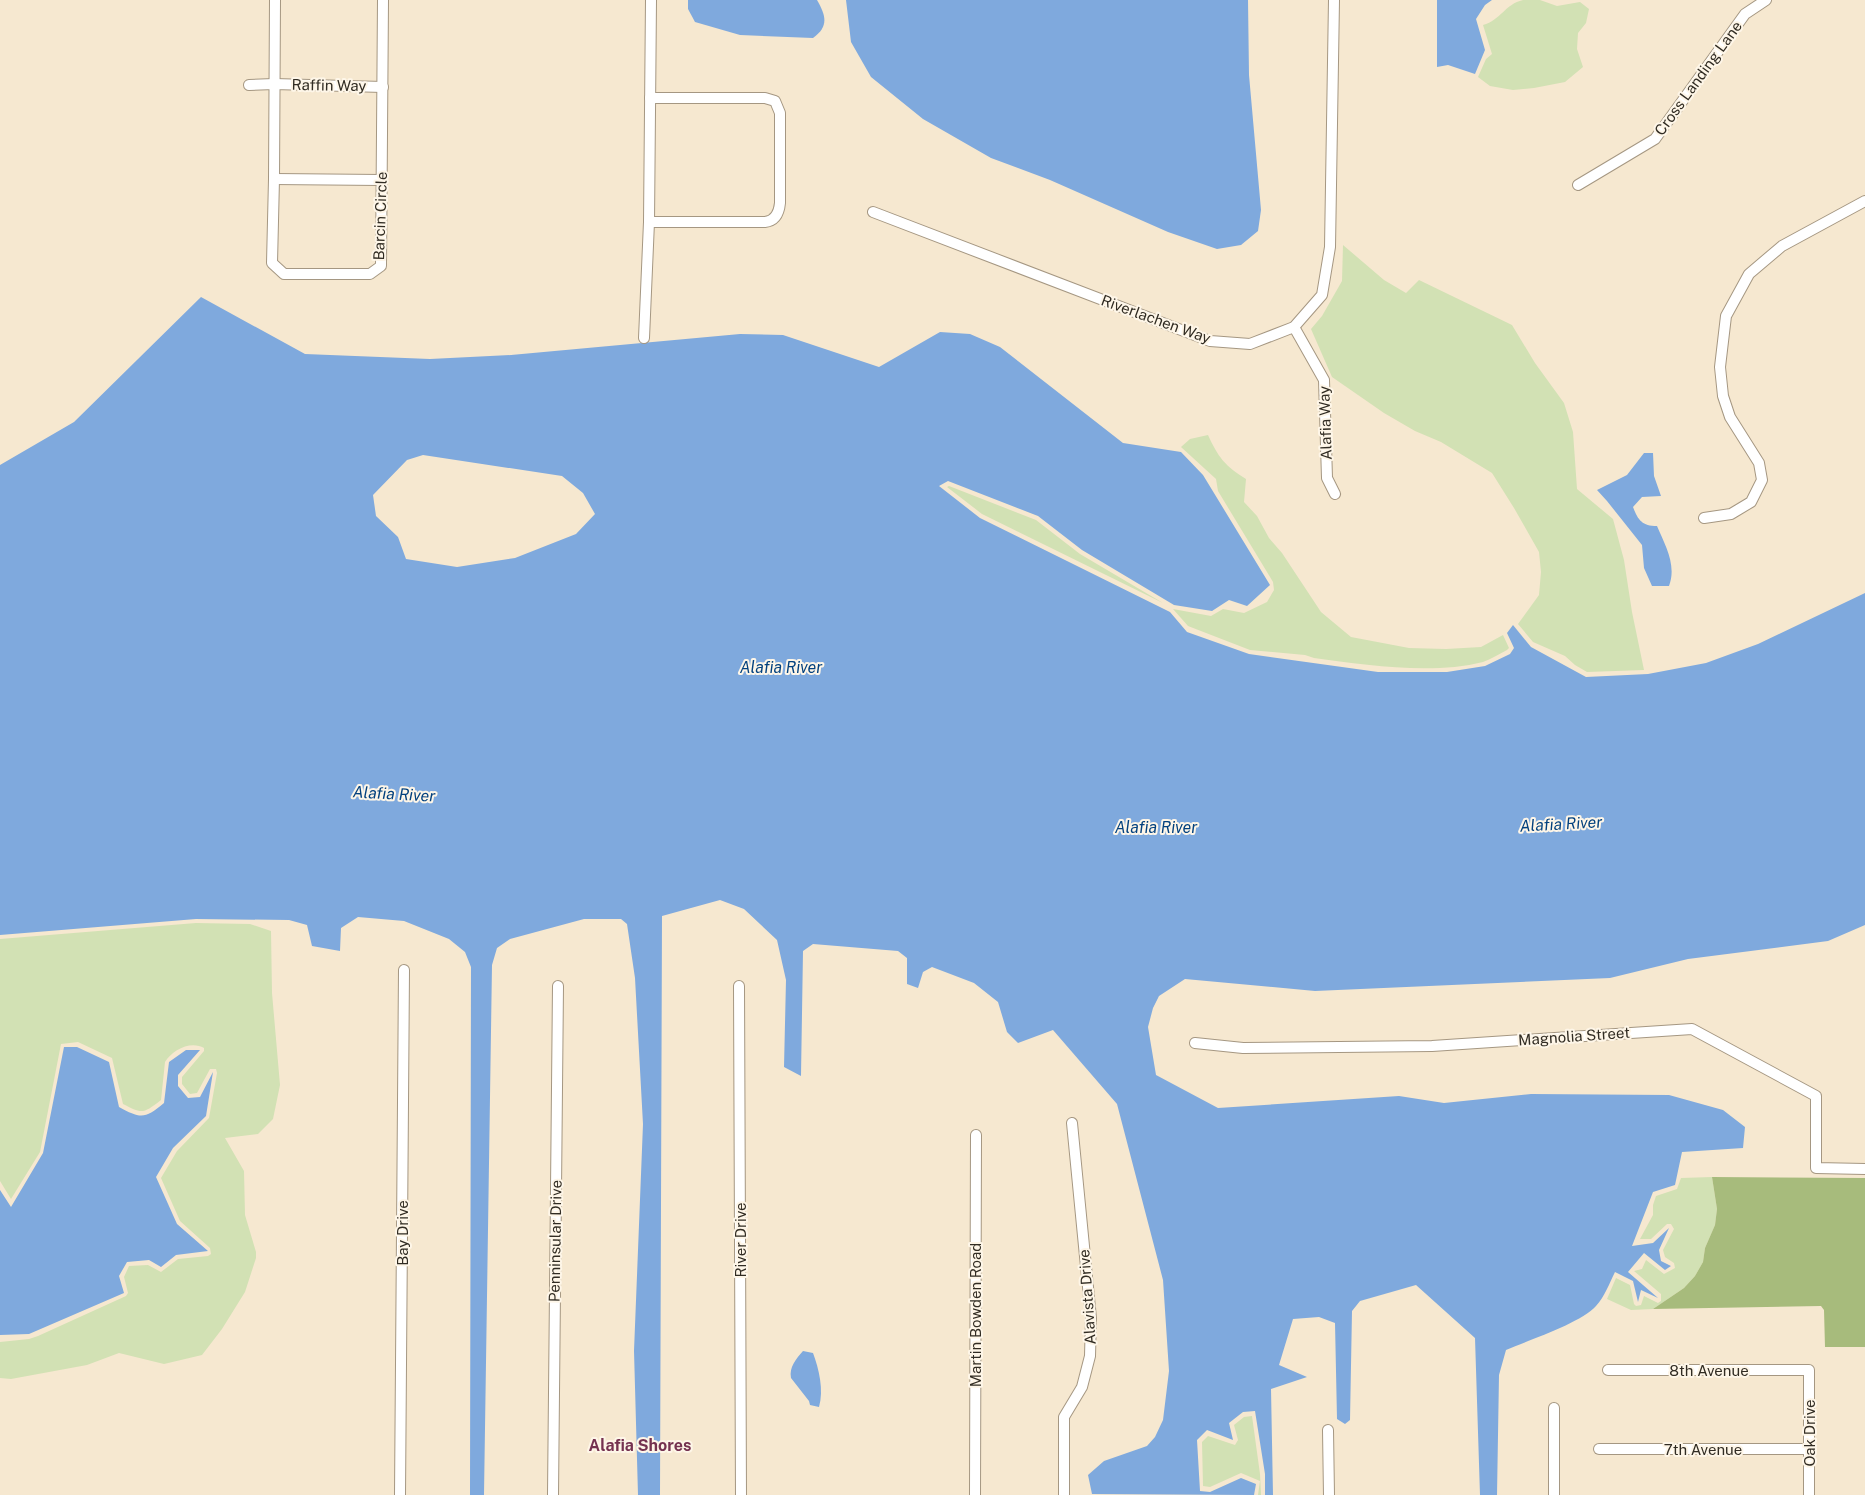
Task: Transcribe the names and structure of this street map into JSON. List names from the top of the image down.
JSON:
{
  "streets": {
    "street": [
      "Cross Landing Lane",
      "Raffin Way",
      "Barcin Circle",
      "Riverlachen Way",
      "Alafia Way",
      "Magnolia Street",
      "Bay Drive",
      "River Drive",
      "Penninsular Drive",
      "Alavista Drive",
      "Martin Bowden Road",
      "8th Avenue",
      "Oak Drive",
      "7th Avenue"
    ]
  },
  "crossings": [
    ["Raffin Way", "Barcin Circle"],
    ["Riverlachen Way", "Alafia Way"],
    ["8th Avenue", "Oak Drive"],
    ["Oak Drive", "7th Avenue"]
  ],
  "districts": ["Alafia Shores"],
  "water": ["Alafia River"]
}
